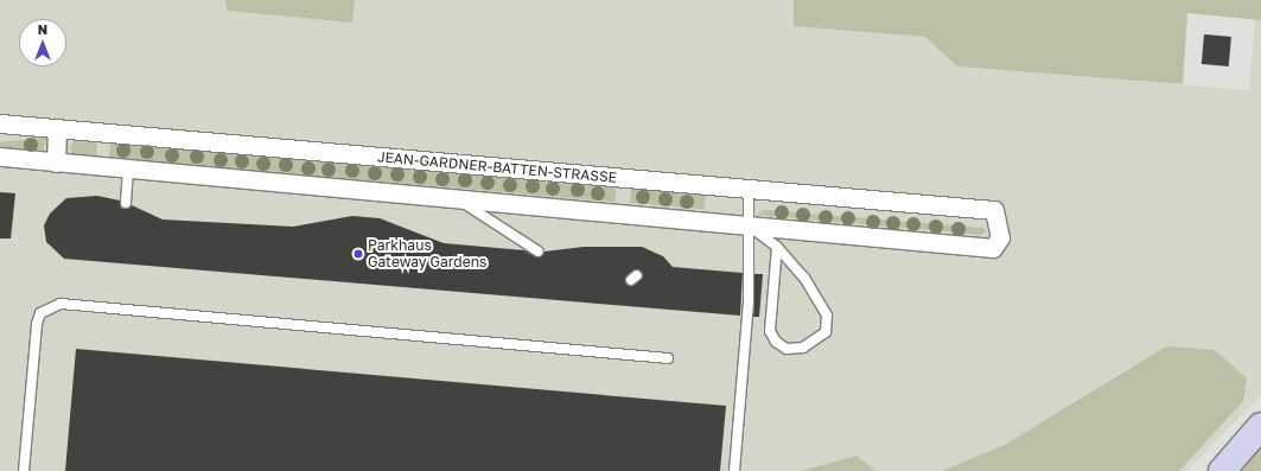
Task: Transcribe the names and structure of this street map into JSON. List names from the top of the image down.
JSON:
{
  "streets": {
    "street": ["JEAN-GARDNER-BATTEN-STRASSE"]
  },
  "places": ["Parkhaus Gateway Gardens"],
  "north": "top"
}
